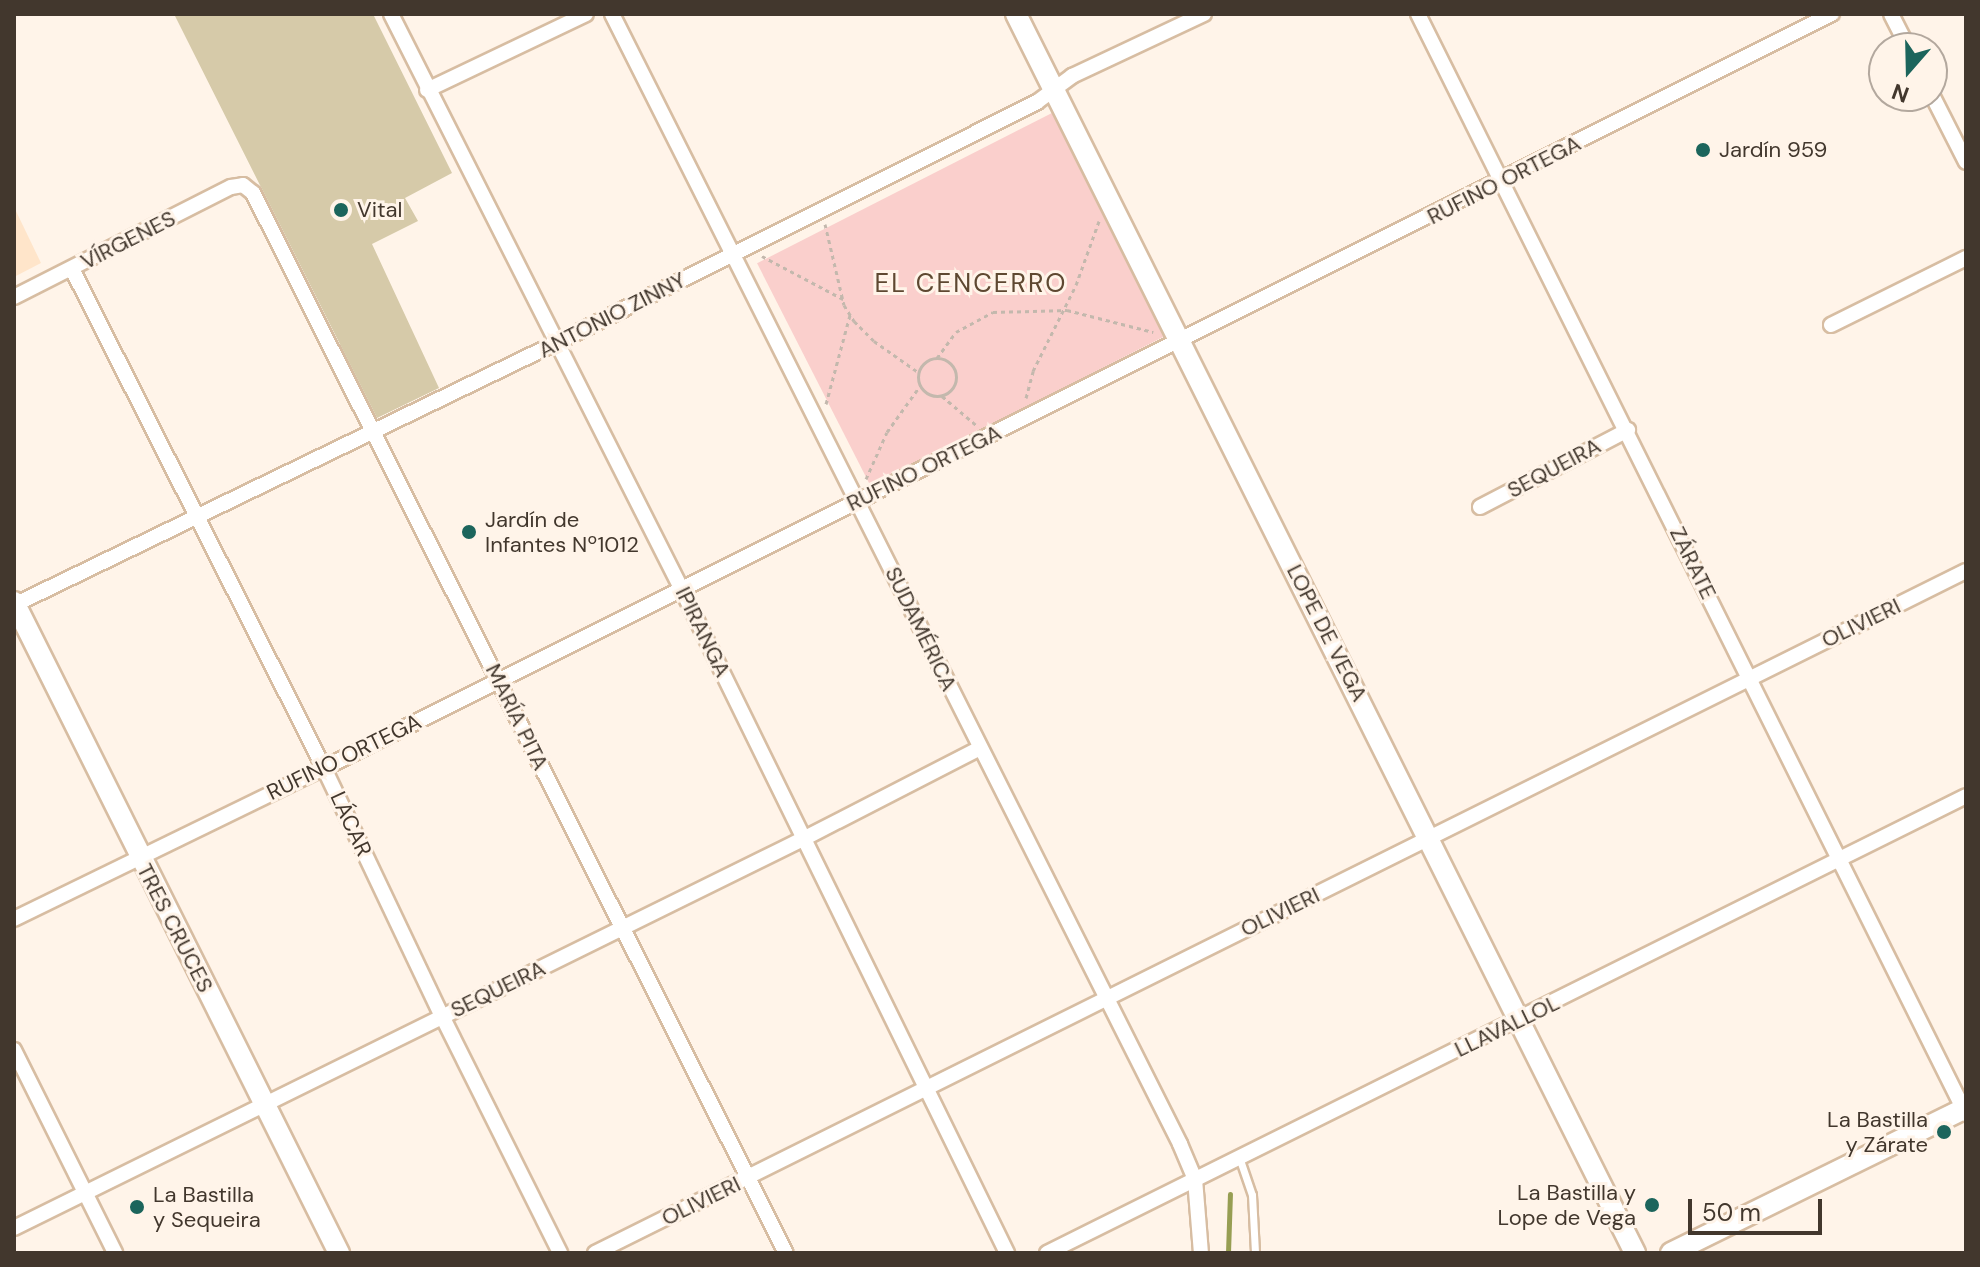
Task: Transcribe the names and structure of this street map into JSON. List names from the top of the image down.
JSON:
{
  "streets": {
    "street": [
      "RUFINO ORTEGA",
      "VÍRGENES",
      "ANTONIO ZINNY",
      "SEQUEIRA",
      "ZÁRATE",
      "OLIVIERI",
      "SUDAMÉRICA",
      "IPIRANGA",
      "LOPE DE VEGA",
      "MARÍA PITA",
      "LÁCAR",
      "TRES CRUCES",
      "LLAVALLOL"
    ]
  },
  "crossings": [
    ["RUFINO ORTEGA", "ZÁRATE"],
    ["RUFINO ORTEGA", "SUDAMÉRICA"],
    ["RUFINO ORTEGA", "IPIRANGA"],
    ["RUFINO ORTEGA", "LOPE DE VEGA"],
    ["RUFINO ORTEGA", "MARÍA PITA"],
    ["RUFINO ORTEGA", "LÁCAR"],
    ["RUFINO ORTEGA", "TRES CRUCES"],
    ["VÍRGENES", "MARÍA PITA"],
    ["VÍRGENES", "LÁCAR"],
    ["ANTONIO ZINNY", "SUDAMÉRICA"],
    ["ANTONIO ZINNY", "IPIRANGA"],
    ["ANTONIO ZINNY", "LOPE DE VEGA"],
    ["ANTONIO ZINNY", "MARÍA PITA"],
    ["ANTONIO ZINNY", "LÁCAR"],
    ["ANTONIO ZINNY", "TRES CRUCES"],
    ["SEQUEIRA", "ZÁRATE"],
    ["SEQUEIRA", "SUDAMÉRICA"],
    ["SEQUEIRA", "IPIRANGA"],
    ["SEQUEIRA", "MARÍA PITA"],
    ["SEQUEIRA", "LÁCAR"],
    ["SEQUEIRA", "TRES CRUCES"],
    ["ZÁRATE", "OLIVIERI"],
    ["ZÁRATE", "LLAVALLOL"],
    ["OLIVIERI", "SUDAMÉRICA"],
    ["OLIVIERI", "IPIRANGA"],
    ["OLIVIERI", "LOPE DE VEGA"],
    ["OLIVIERI", "MARÍA PITA"],
    ["SUDAMÉRICA", "LLAVALLOL"],
    ["LOPE DE VEGA", "LLAVALLOL"]
  ],
  "districts": ["EL CENCERRO"],
  "places": [
    "Jardín 959",
    "Vital",
    "Jardín de Infantes Nº1012",
    "La Bastilla y Zárate",
    "La Bastilla y Lope de Vega",
    "La Bastilla y Sequeira"
  ],
  "scale_bar": "50 m",
  "north": "bottom"
}
